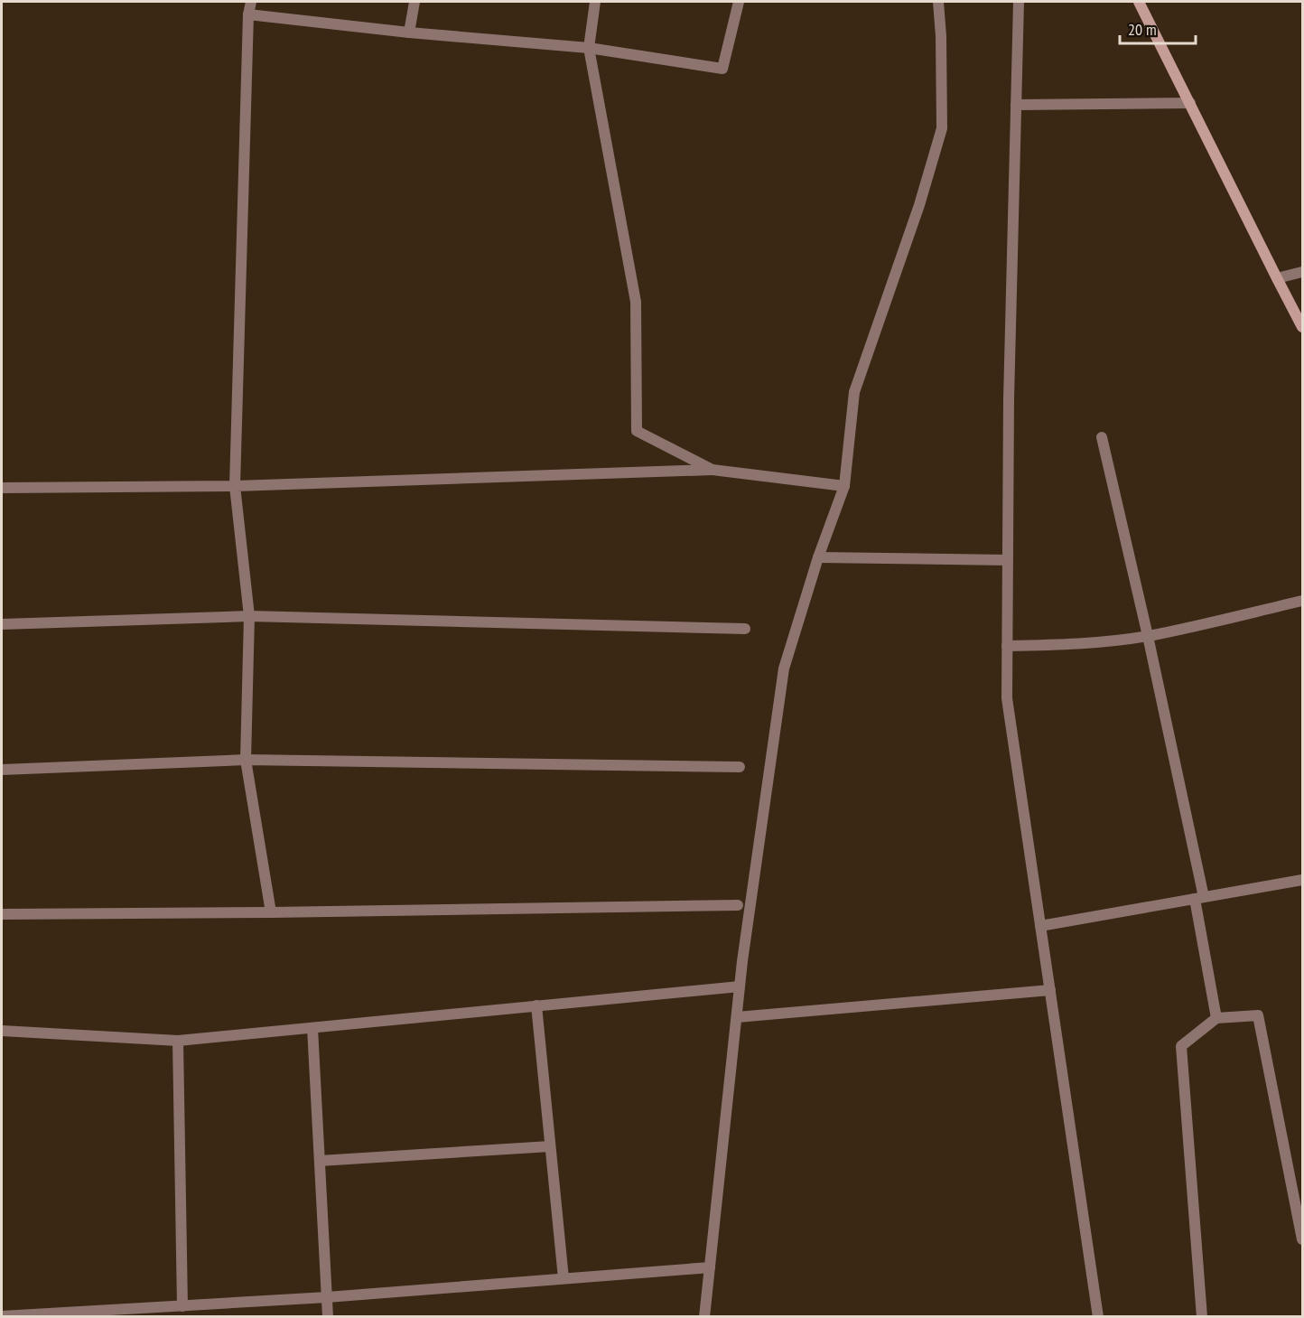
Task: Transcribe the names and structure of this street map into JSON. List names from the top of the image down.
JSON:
{
  "scale_bar": "20 m"
}
